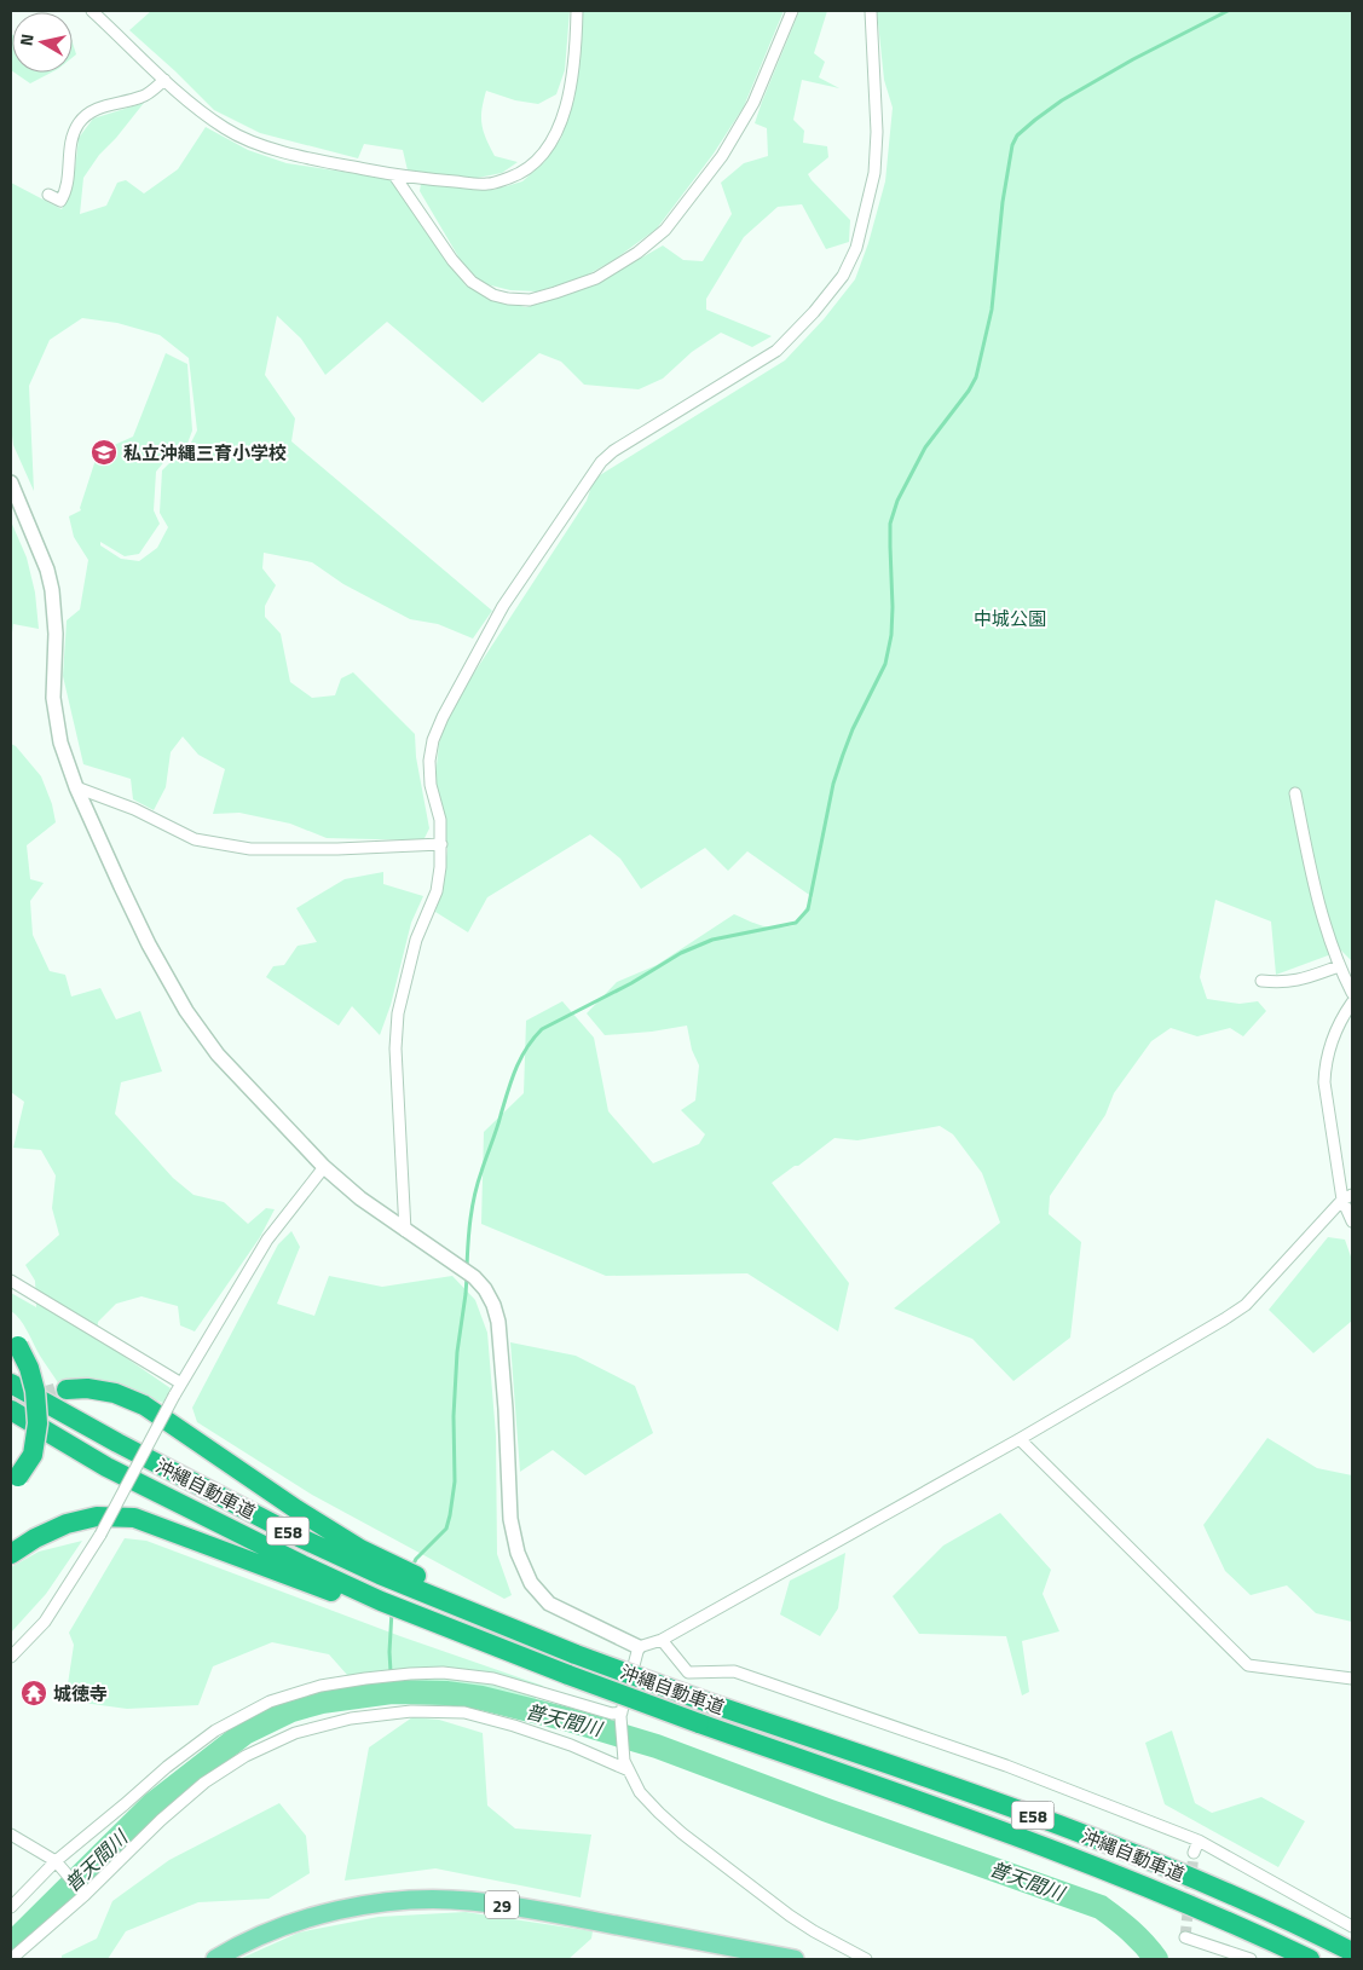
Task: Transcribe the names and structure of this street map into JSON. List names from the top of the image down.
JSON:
{
  "streets": {
    "highway": ["沖縄自動車道", "E58"],
    "main road": ["29"]
  },
  "water": ["普天間川"],
  "parks": ["中城公園"],
  "places": {
    "school or university": ["私立沖縄三育小学校"],
    "temple": ["城徳寺"]
  },
  "north": "left"
}
